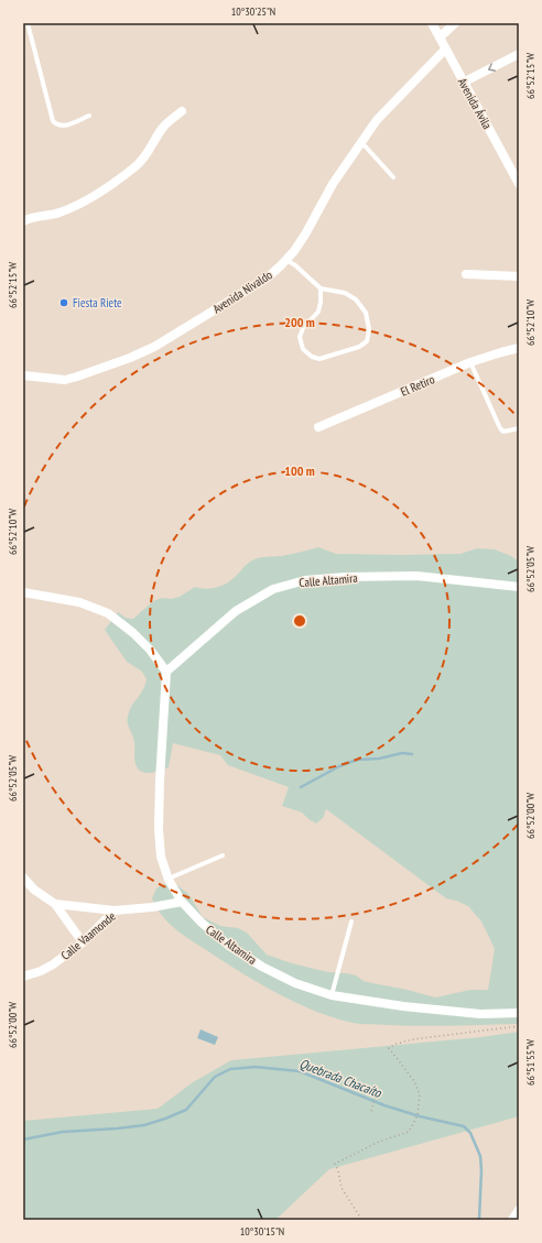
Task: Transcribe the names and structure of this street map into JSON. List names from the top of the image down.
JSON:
{
  "streets": {
    "street": [
      "Avenida Ávila",
      "Avenida Nivaldo",
      "El Retiro",
      "Calle Altamira",
      "Calle Vaamonde"
    ]
  },
  "crossings": [
    ["Avenida Ávila", "Avenida Nivaldo"],
    ["Calle Altamira", "Calle Vaamonde"]
  ],
  "water": ["Quebrada Chacaíto"],
  "places": ["Fiesta Riete"],
  "coordinates": [
    "10°30'25\"N",
    "66°52'15\"W",
    "66°52'10\"W",
    "66°52'05\"W",
    "66°52'00\"W",
    "66°51'55\"W",
    "10°30'15\"N"
  ],
  "rings": ["200 m", "100 m"]
}
